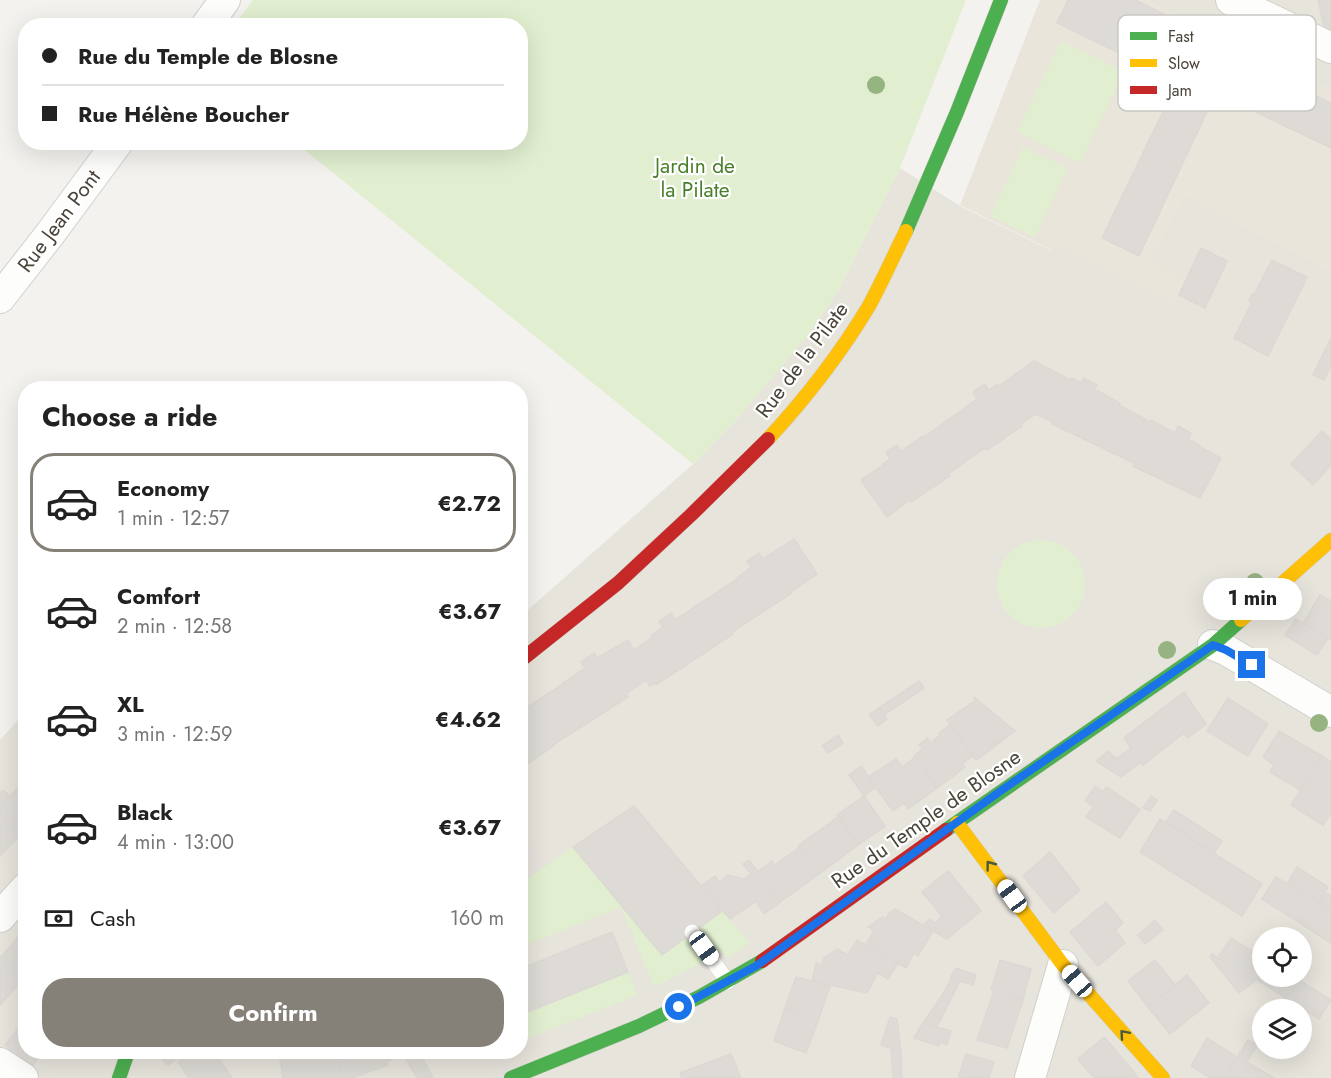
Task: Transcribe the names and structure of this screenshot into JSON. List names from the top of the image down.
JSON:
{
  "streets": {
    "street": ["Rue Jean Pont", "Rue de la Pilate", "Rue du Temple de Blosne"]
  },
  "parks": ["Jardin de la Pilate"],
  "legend": ["Fast", "Slow", "Jam"],
  "page": {
    "banner": ["Rue du Temple de Blosne", "Rue Hélène Boucher"],
    "heading": "Choose a ride",
    "list": [
      {
        "name": "Economy",
        "note": "1 min · 12:57",
        "value": "€2.72"
      },
      {
        "name": "Comfort",
        "note": "2 min · 12:58",
        "value": "€3.67"
      },
      {
        "name": "XL",
        "note": "3 min · 12:59",
        "value": "€4.62"
      },
      {
        "name": "Black",
        "note": "4 min · 13:00",
        "value": "€3.67"
      }
    ],
    "bubble": "1 min",
    "pay": ["Cash", "160 m"],
    "buttons": "Confirm"
  }
}
